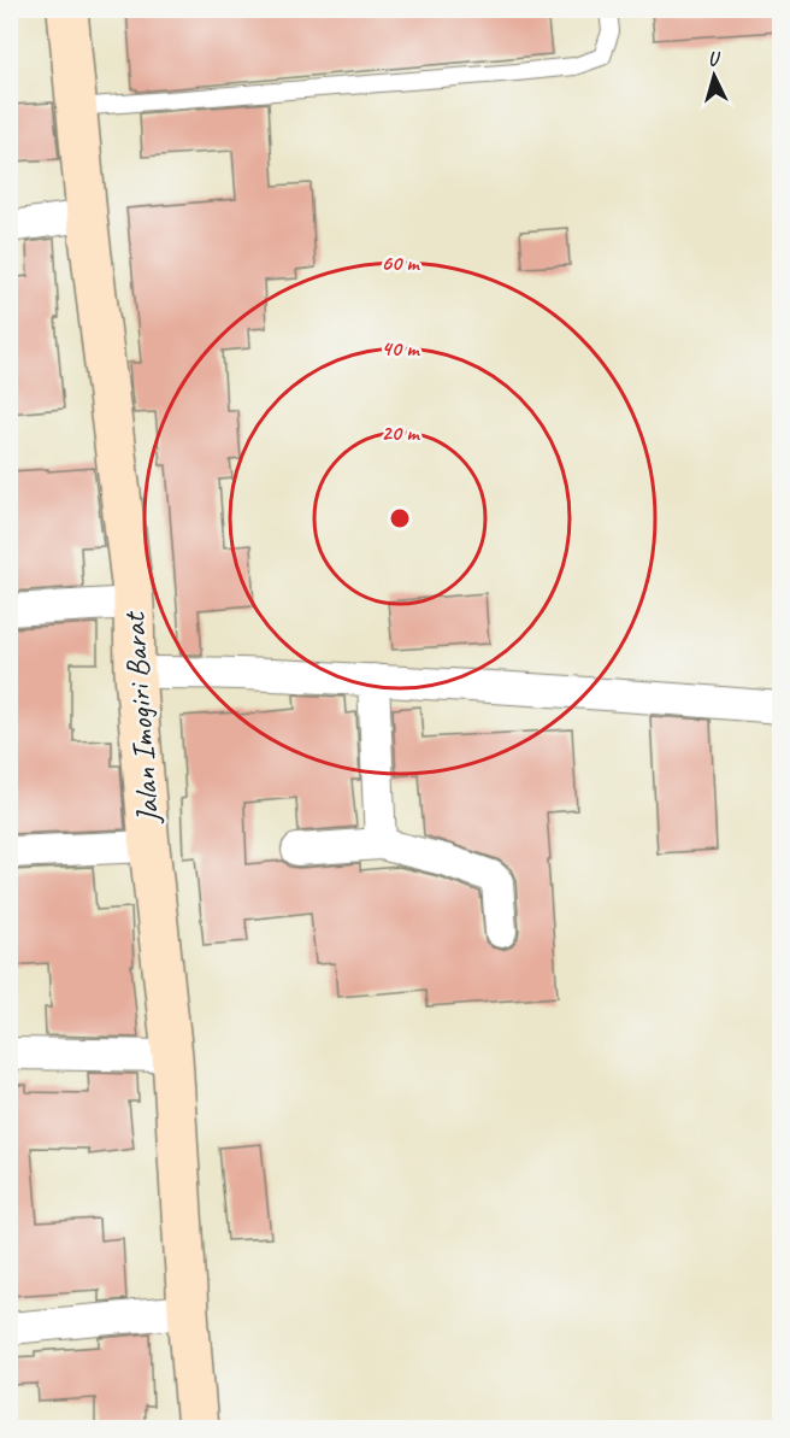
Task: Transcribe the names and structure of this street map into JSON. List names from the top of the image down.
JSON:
{
  "streets": {
    "main road": ["Jalan Imogiri Barat"]
  },
  "north": "top",
  "rings": ["60 m", "40 m", "20 m"]
}
